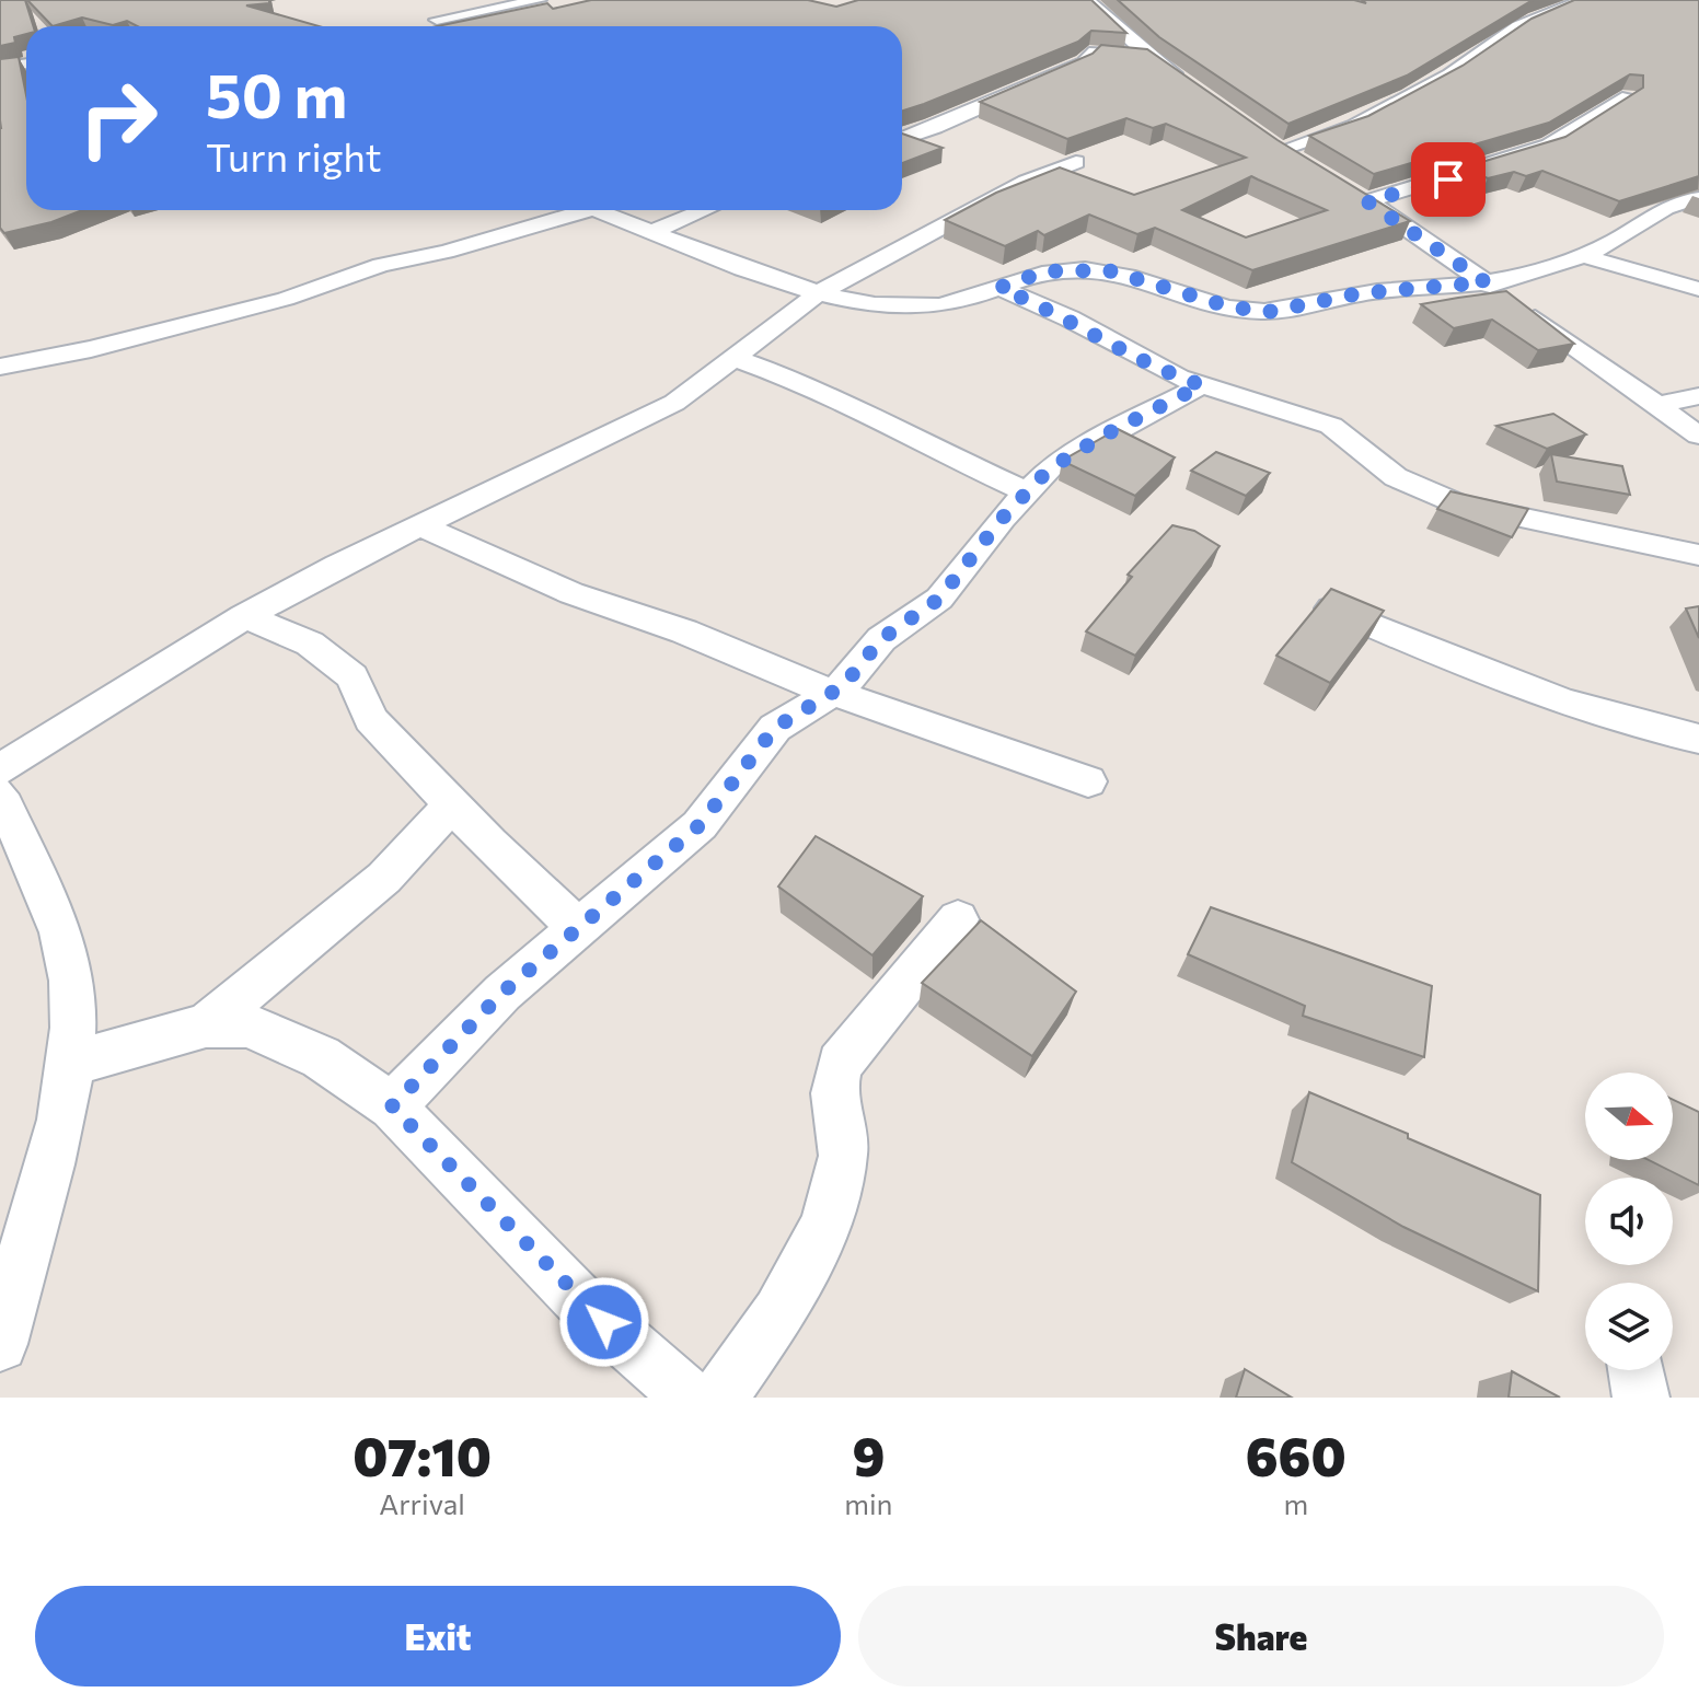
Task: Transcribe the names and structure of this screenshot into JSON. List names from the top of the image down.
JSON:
{
  "north": "right",
  "page": {
    "turn": ["50 m", "Turn right"],
    "eta": [
      "07:10",
      "Arrival",
      "9",
      "min",
      "660",
      "m"
    ],
    "buttons": ["Exit", "Share"]
  }
}
